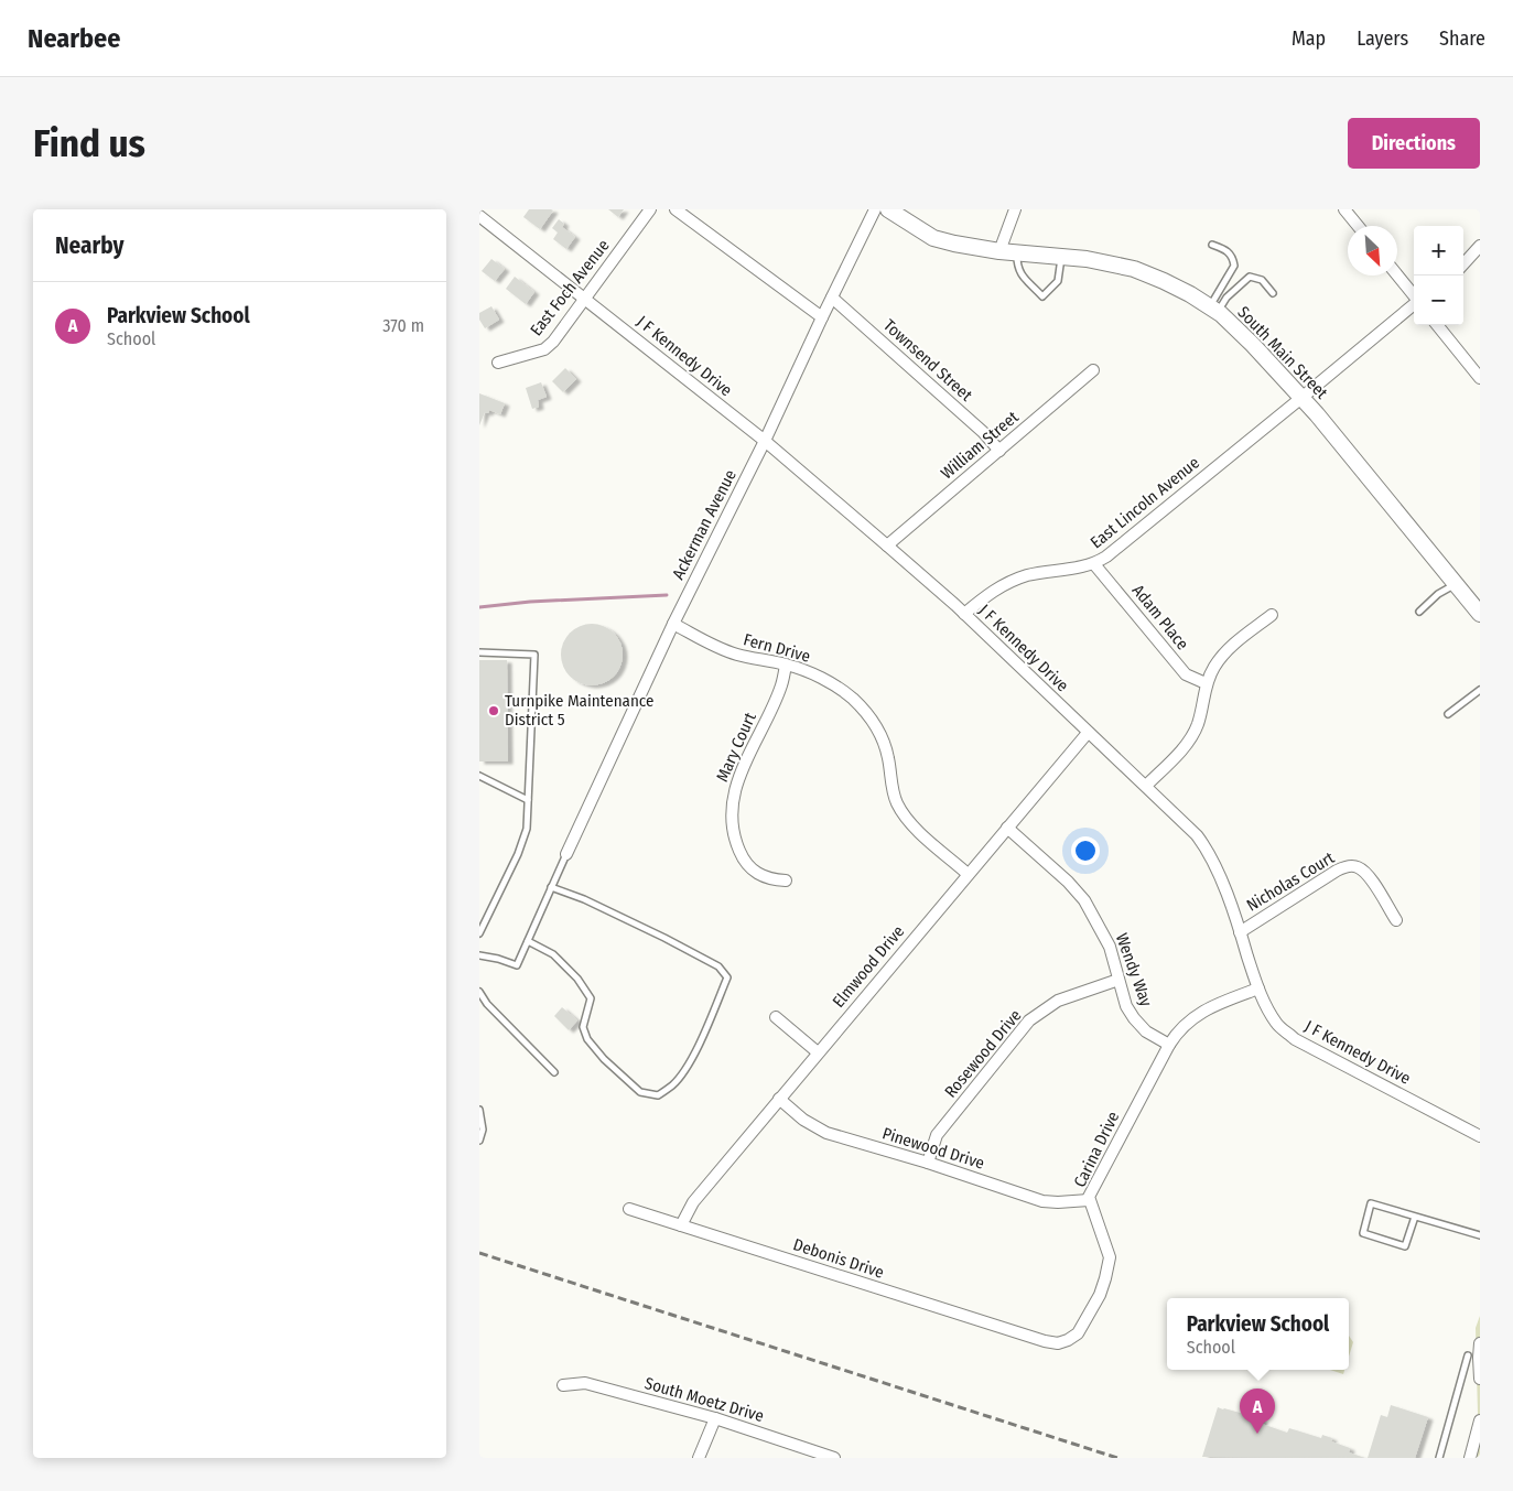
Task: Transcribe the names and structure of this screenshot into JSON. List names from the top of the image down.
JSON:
{
  "streets": {
    "street": [
      "East Foch Avenue",
      "South Main Street",
      "J F Kennedy Drive",
      "Townsend Street",
      "William Street",
      "East Lincoln Avenue",
      "Ackerman Avenue",
      "Adam Place",
      "Fern Drive",
      "Mary Court",
      "Nicholas Court",
      "Elmwood Drive",
      "Wendy Way",
      "Rosewood Drive",
      "Pinewood Drive",
      "Carina Drive",
      "Debonis Drive",
      "South Moetz Drive"
    ]
  },
  "crossings": [
    ["East Foch Avenue", "J F Kennedy Drive"],
    ["South Main Street", "East Lincoln Avenue"],
    ["J F Kennedy Drive", "William Street"],
    ["J F Kennedy Drive", "East Lincoln Avenue"],
    ["J F Kennedy Drive", "Ackerman Avenue"],
    ["J F Kennedy Drive", "Nicholas Court"],
    ["J F Kennedy Drive", "Elmwood Drive"],
    ["J F Kennedy Drive", "Carina Drive"],
    ["Townsend Street", "William Street"],
    ["Townsend Street", "Ackerman Avenue"],
    ["East Lincoln Avenue", "Adam Place"],
    ["Ackerman Avenue", "Fern Drive"],
    ["Fern Drive", "Mary Court"],
    ["Fern Drive", "Elmwood Drive"],
    ["Elmwood Drive", "Wendy Way"],
    ["Elmwood Drive", "Pinewood Drive"],
    ["Elmwood Drive", "Debonis Drive"],
    ["Wendy Way", "Rosewood Drive"],
    ["Wendy Way", "Carina Drive"],
    ["Rosewood Drive", "Pinewood Drive"],
    ["Pinewood Drive", "Carina Drive"],
    ["Carina Drive", "Debonis Drive"]
  ],
  "places": ["Turnpike Maintenance District 5"],
  "north": "bottom right",
  "page": {
    "header": "Nearbee",
    "nav": ["Map", "Layers", "Share"],
    "buttons": "Directions",
    "title": "Find us",
    "heading": "Nearby",
    "map_buttons": ["+", "−"],
    "list": [
      {
        "mark": "A",
        "name": "Parkview School",
        "note": "School",
        "value": "370 m"
      }
    ],
    "popup": ["Parkview School", "School"],
    "pins": "A"
  }
}
